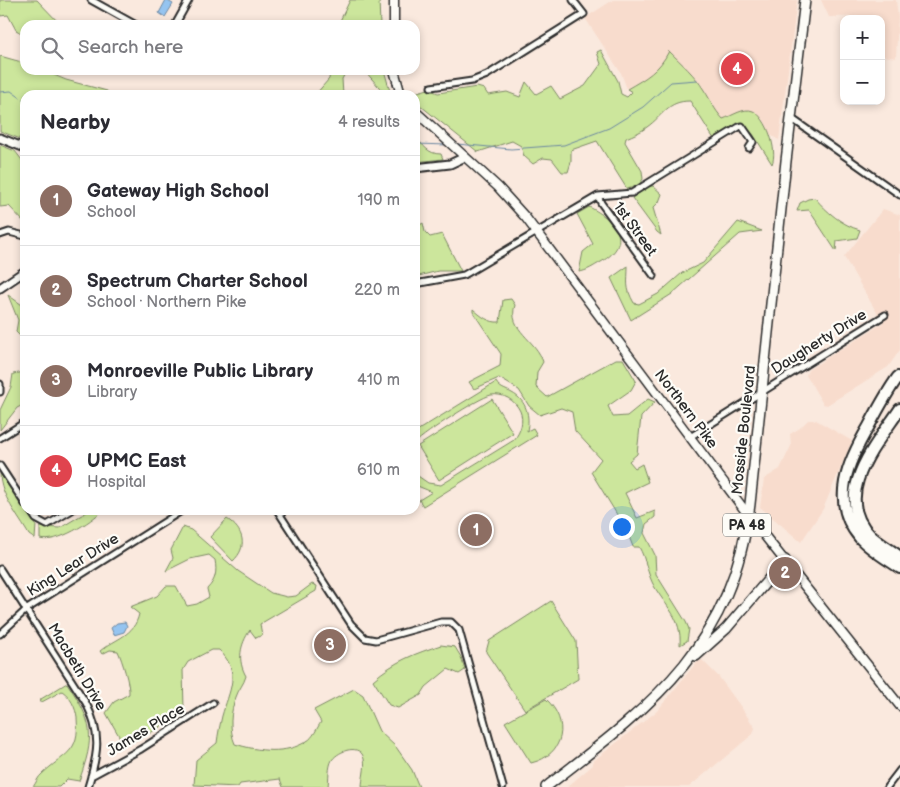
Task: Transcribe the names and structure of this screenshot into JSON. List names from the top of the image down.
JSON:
{
  "streets": {
    "main road": ["Northern Pike", "Mosside Boulevard", "PA 48"],
    "street": [
      "1st Street",
      "Daugherty Drive",
      "King Lear Drive",
      "Macbeth Drive",
      "James Place"
    ]
  },
  "crossings": [
    ["Daugherty Drive", "Northern Pike"],
    ["Daugherty Drive", "Mosside Boulevard"],
    ["Northern Pike", "Mosside Boulevard"],
    ["King Lear Drive", "Macbeth Drive"],
    ["Macbeth Drive", "James Place"]
  ],
  "page": {
    "map_buttons": ["+", "−"],
    "search": "Search here",
    "pins": [
      "4",
      "1",
      "2",
      "3"
    ],
    "heading": ["Nearby", "4 results"],
    "list": [
      {
        "mark": "1",
        "name": "Gateway High School",
        "note": "School",
        "value": "190 m"
      },
      {
        "mark": "2",
        "name": "Spectrum Charter School",
        "note": "School · Northern Pike",
        "value": "220 m"
      },
      {
        "mark": "3",
        "name": "Monroeville Public Library",
        "note": "Library",
        "value": "410 m"
      },
      {
        "mark": "4",
        "name": "UPMC East",
        "note": "Hospital",
        "value": "610 m"
      }
    ]
  }
}
